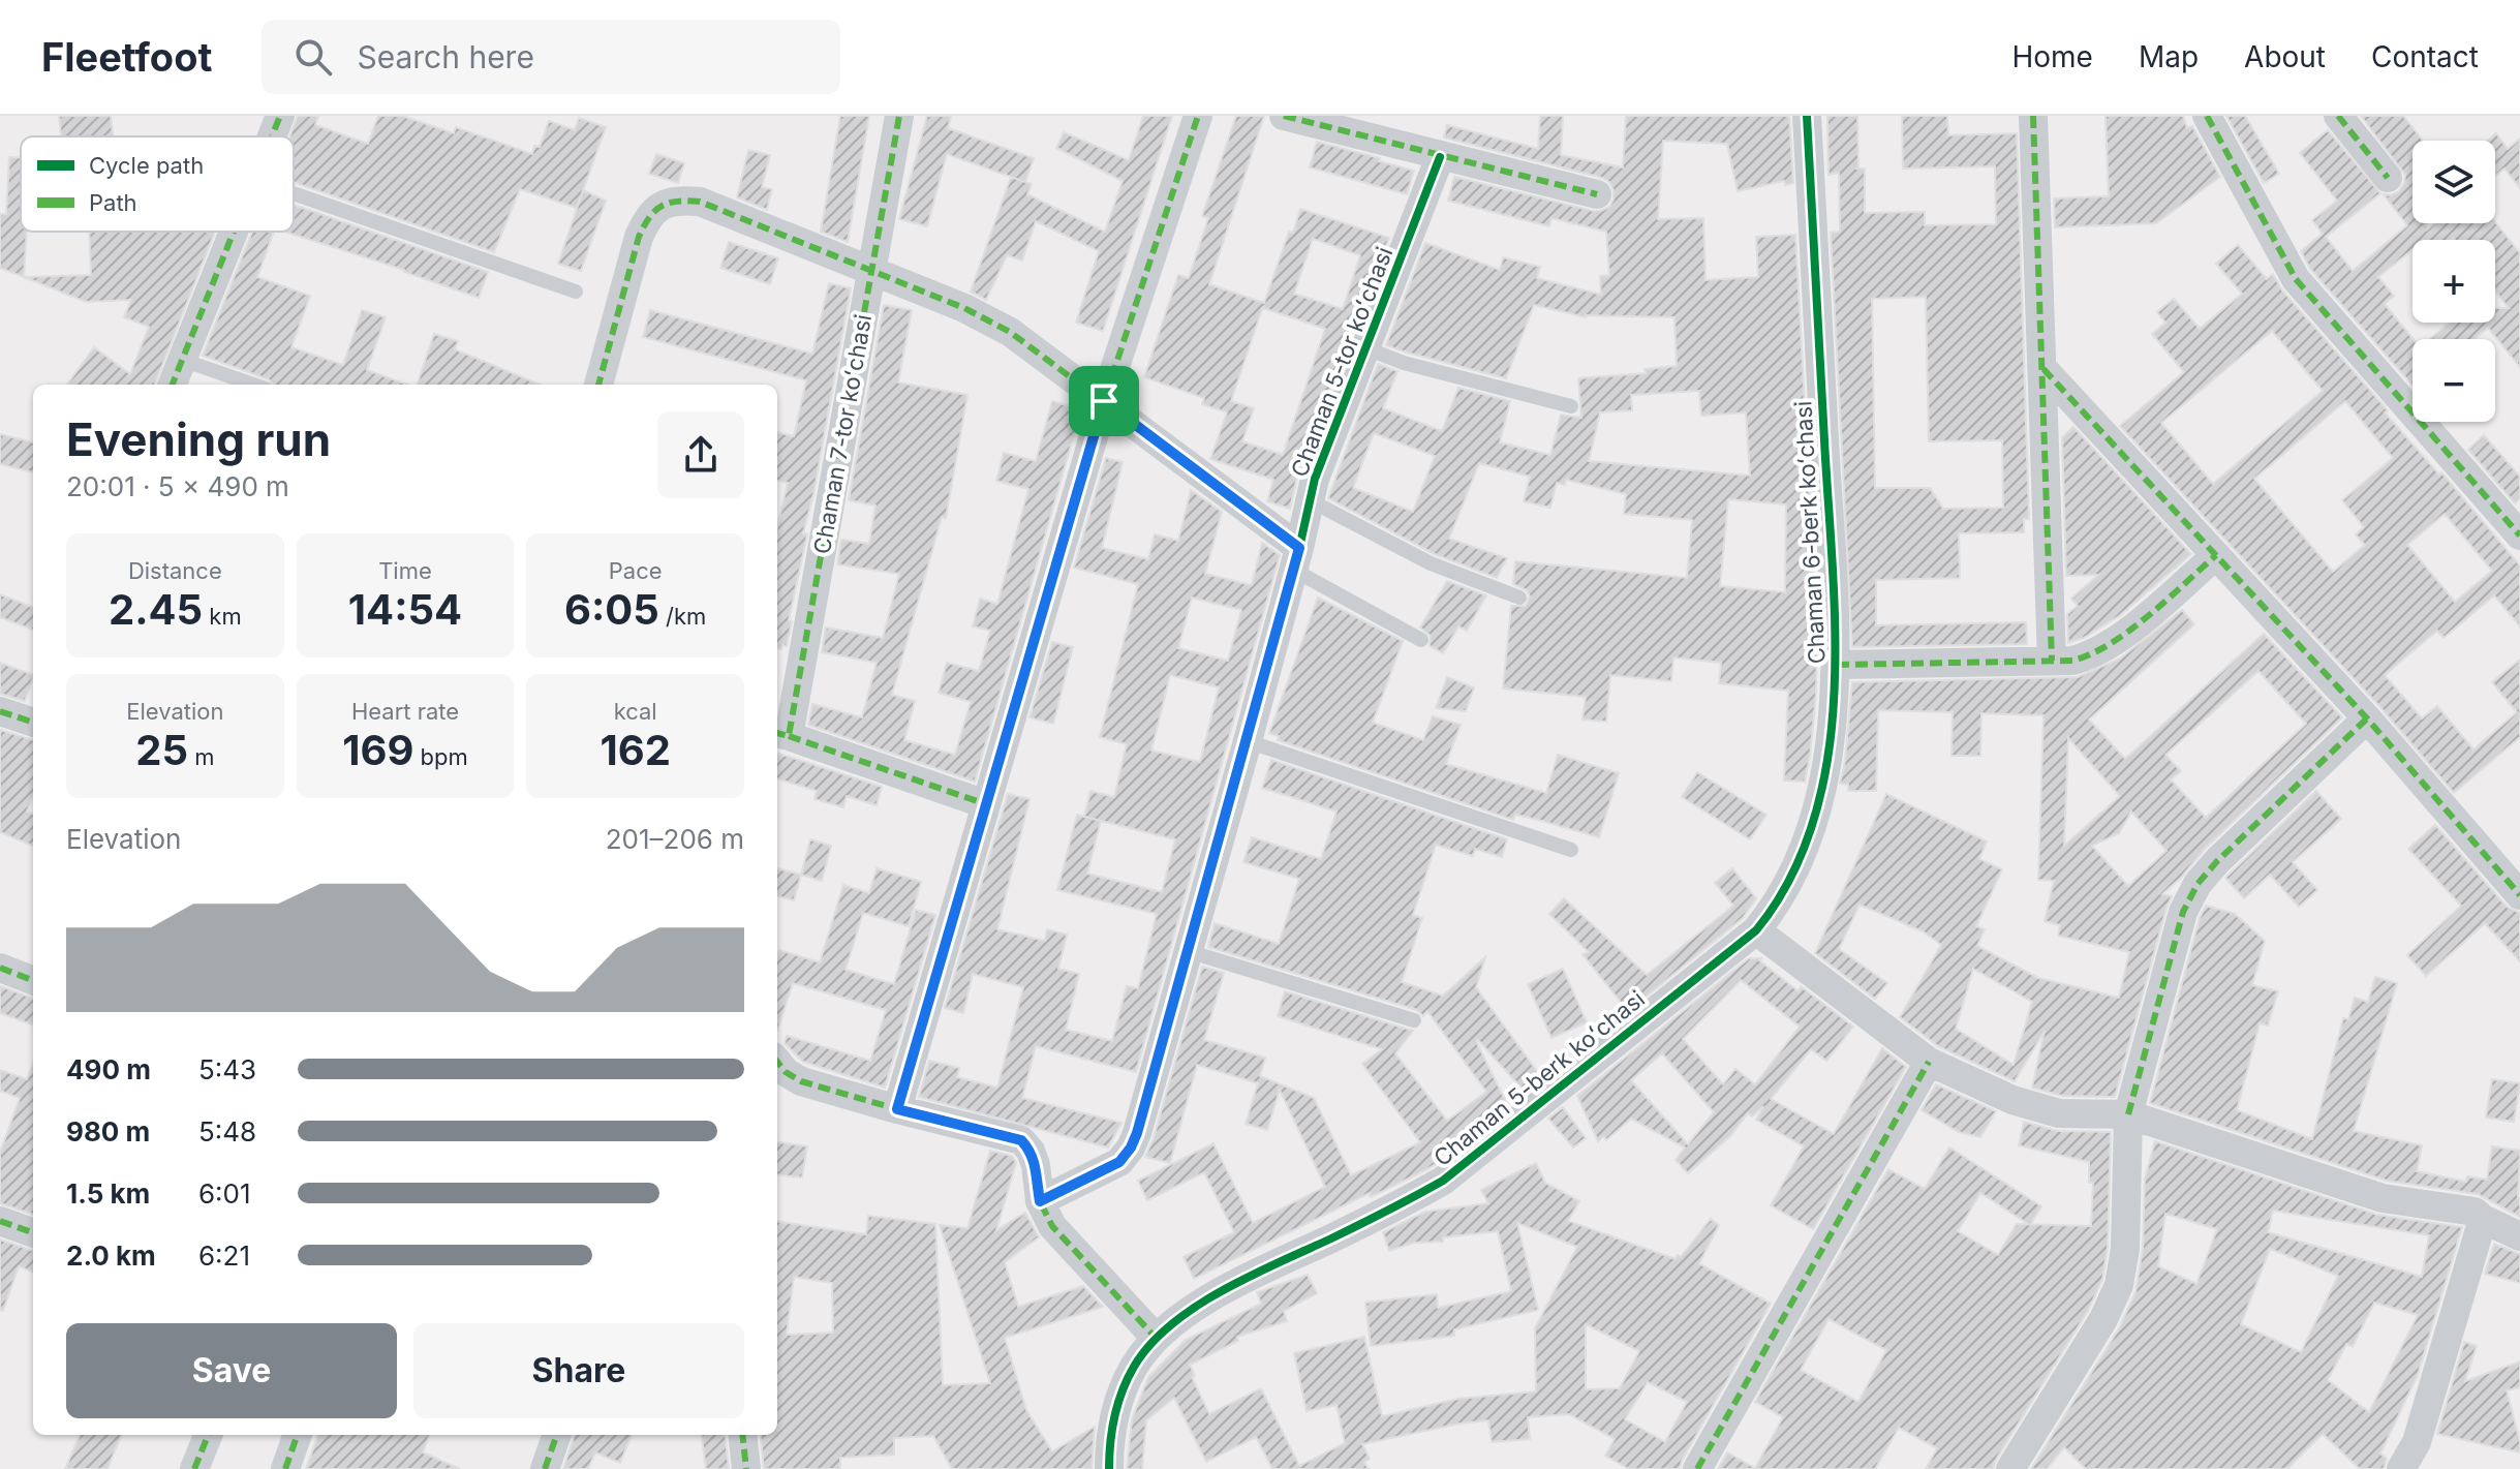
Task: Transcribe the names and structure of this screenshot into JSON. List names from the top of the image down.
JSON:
{
  "streets": {
    "street": [
      "Chaman 5-tor koʻchasi",
      "Chaman 7-tor koʻchasi",
      "Chaman 6-berk koʻchasi",
      "Chaman 5-berk koʻchasi"
    ]
  },
  "crossings": [
    ["Chaman 6-berk koʻchasi", "Chaman 5-berk koʻchasi"]
  ],
  "legend": ["Cycle path", "Path"],
  "page": {
    "header": "Fleetfoot",
    "search": "Search here",
    "nav": [
      "Home",
      "Map",
      "About",
      "Contact"
    ],
    "map_buttons": ["+", "−"],
    "heading": ["Evening run", "20:01 · 5 × 490 m"],
    "stats": [
      ["Distance", "2.45 km"],
      ["Time", "14:54"],
      ["Pace", "6:05 /km"],
      ["Elevation", "25 m"],
      ["Heart rate", "169 bpm"],
      ["kcal", "162"]
    ],
    "chart": ["Elevation", "201–206 m"],
    "list": [
      {
        "name": "490 m",
        "note": "5:43"
      },
      {
        "name": "980 m",
        "note": "5:48"
      },
      {
        "name": "1.5 km",
        "note": "6:01"
      },
      {
        "name": "2.0 km",
        "note": "6:21"
      }
    ],
    "buttons": ["Save", "Share"]
  }
}
